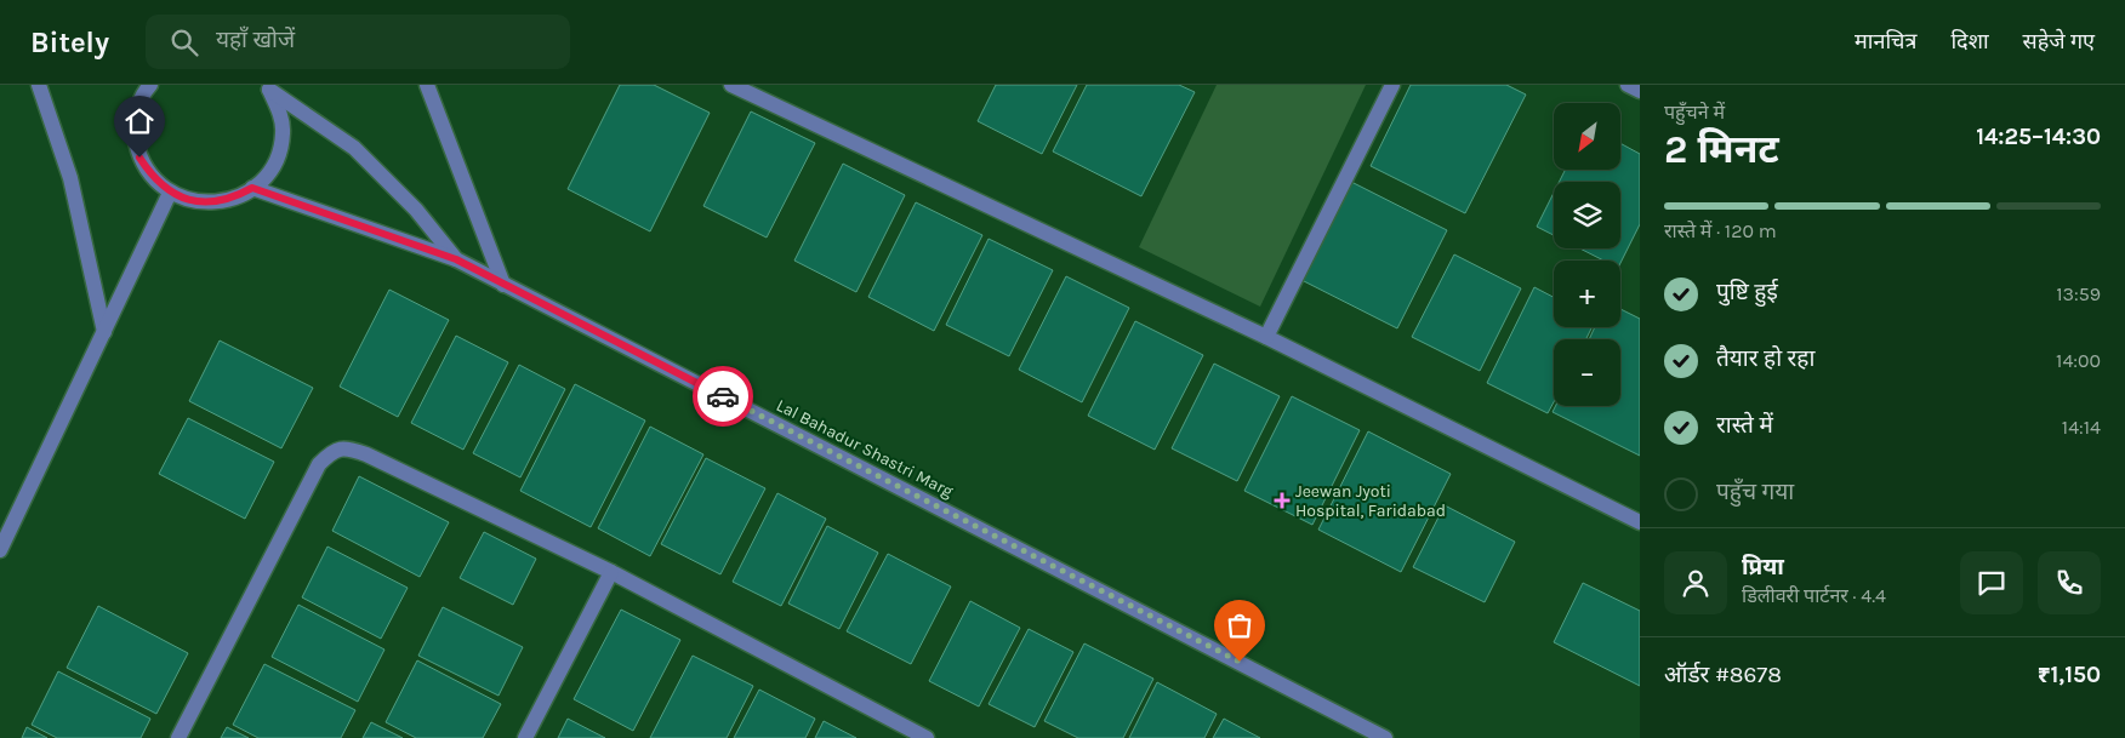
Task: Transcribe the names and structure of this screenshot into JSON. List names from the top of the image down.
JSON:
{
  "streets": {
    "street": ["Lal Bahadur Shastri Marg"]
  },
  "places": {
    "health": ["Jeewan Jyoti Hospital, Faridabad"]
  },
  "north": "bottom left",
  "page": {
    "header": "Bitely",
    "search": "यहाँ खोजें",
    "nav": ["मानचित्र", "दिशा", "सहेजे गए"],
    "heading": ["2 मिनट", "पहुँचने में", "14:25–14:30"],
    "panel": [
      "प्रिया",
      "डिलीवरी पार्टनर · 4.4",
      "ऑर्डर #8678",
      "₹1,150"
    ],
    "map_buttons": ["+", "−"],
    "bar": "रास्ते में · 120 m",
    "list": [
      ["पुष्टि हुई", "13:59"],
      ["तैयार हो रहा", "14:00"],
      ["रास्ते में", "14:14"],
      "पहुँच गया"
    ]
  }
}
